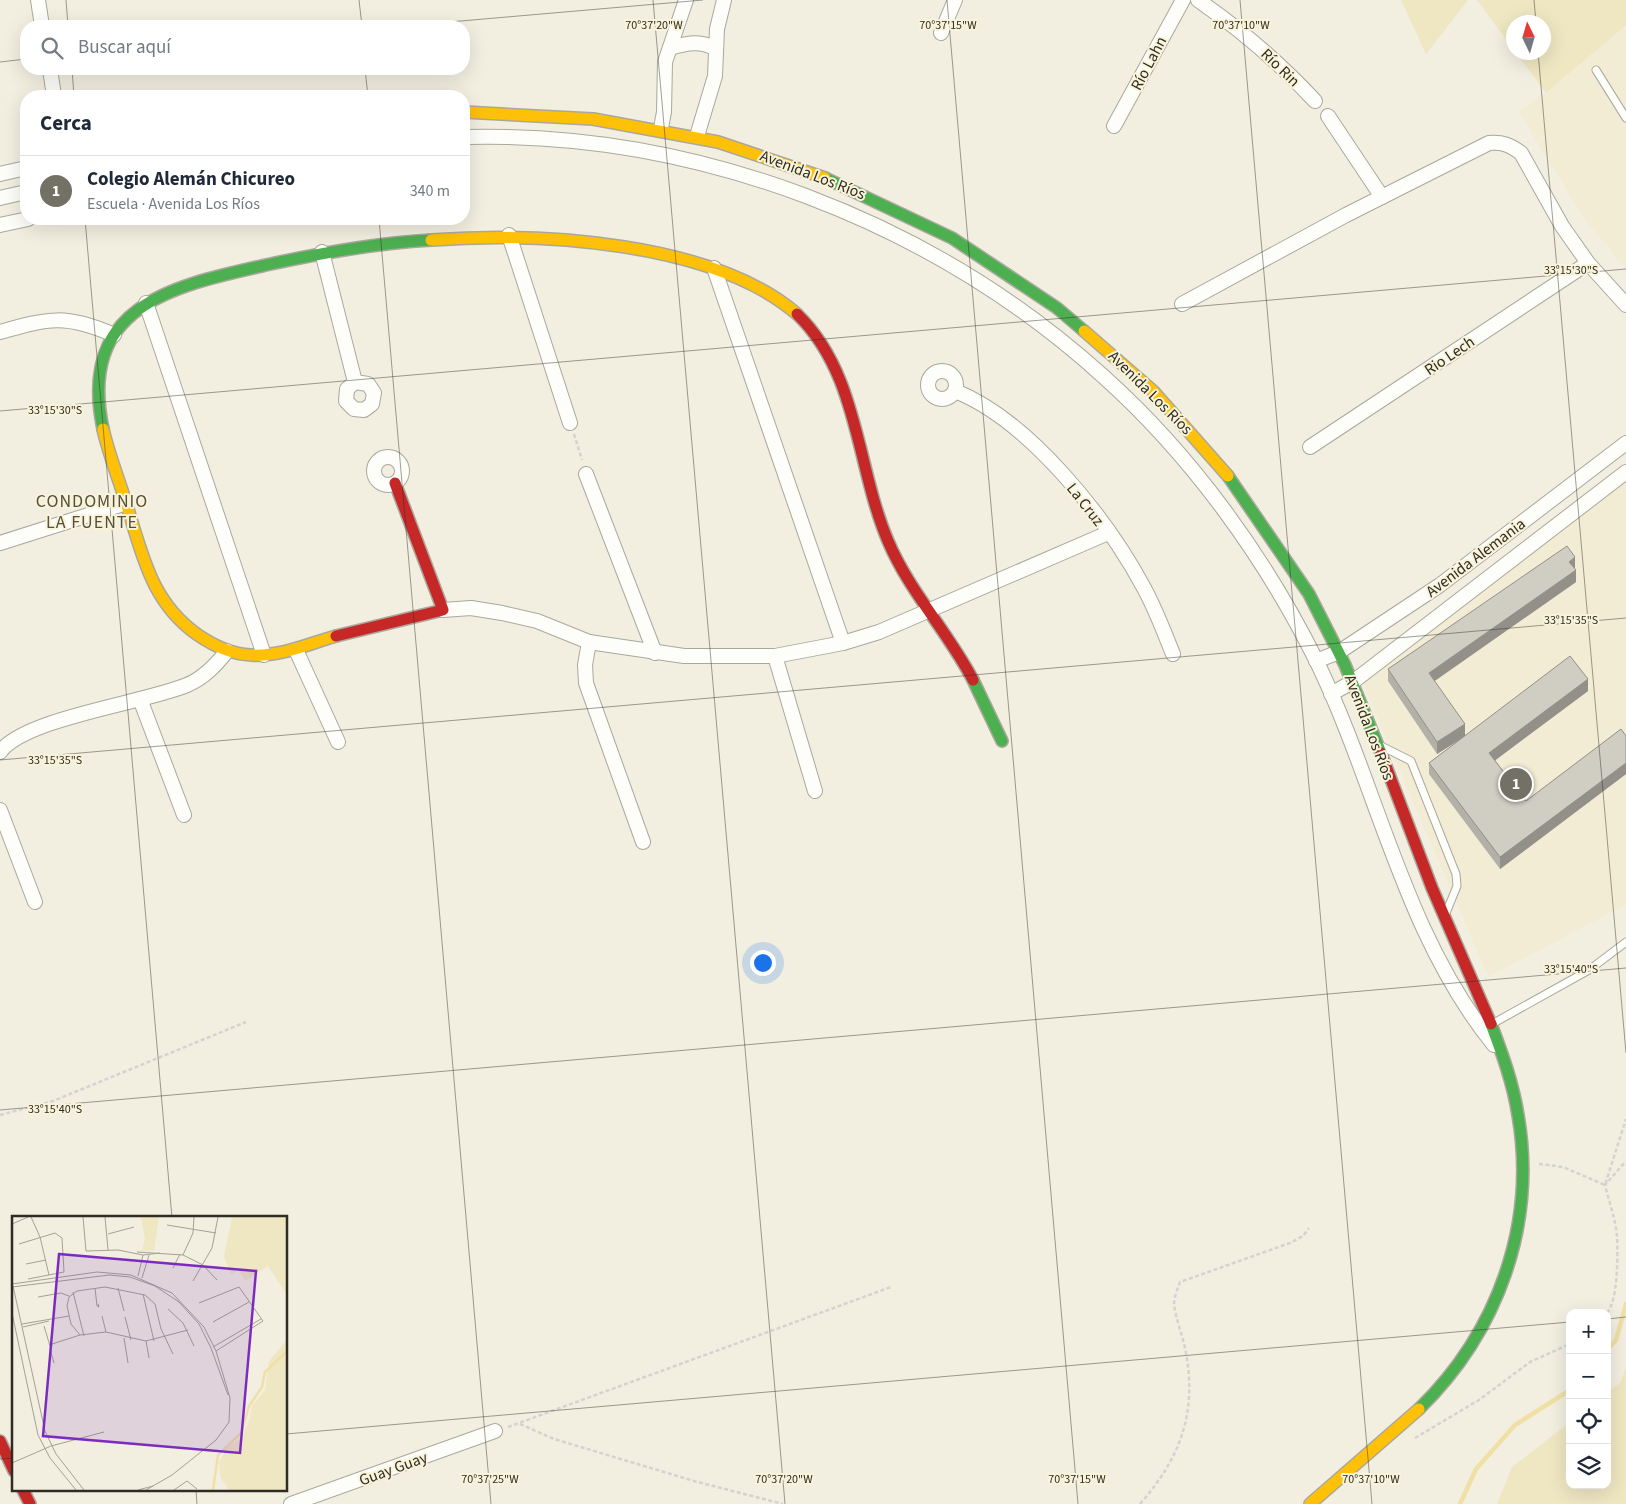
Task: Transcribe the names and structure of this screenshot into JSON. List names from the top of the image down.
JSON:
{
  "streets": {
    "street": [
      "Río Lahn",
      "Río Rin",
      "Avenida Los Ríos",
      "Rio Lech",
      "La Cruz",
      "Avenida Alemania",
      "Guay Guay"
    ]
  },
  "crossings": [
    ["Avenida Los Ríos", "Avenida Alemania"]
  ],
  "districts": ["CONDOMINIO LA FUENTE"],
  "north": "top",
  "page": {
    "search": "Buscar aquí",
    "heading": "Cerca",
    "list": [
      {
        "mark": "1",
        "name": "Colegio Alemán Chicureo",
        "note": "Escuela · Avenida Los Ríos",
        "value": "340 m"
      }
    ],
    "pins": "1",
    "map_buttons": ["+", "−"]
  },
  "coordinates": [
    "70°37'20\"W",
    "70°37'15\"W",
    "70°37'10\"W",
    "33°15'30\"S",
    "33°15'35\"S",
    "33°15'40\"S",
    "70°37'25\"W"
  ]
}
